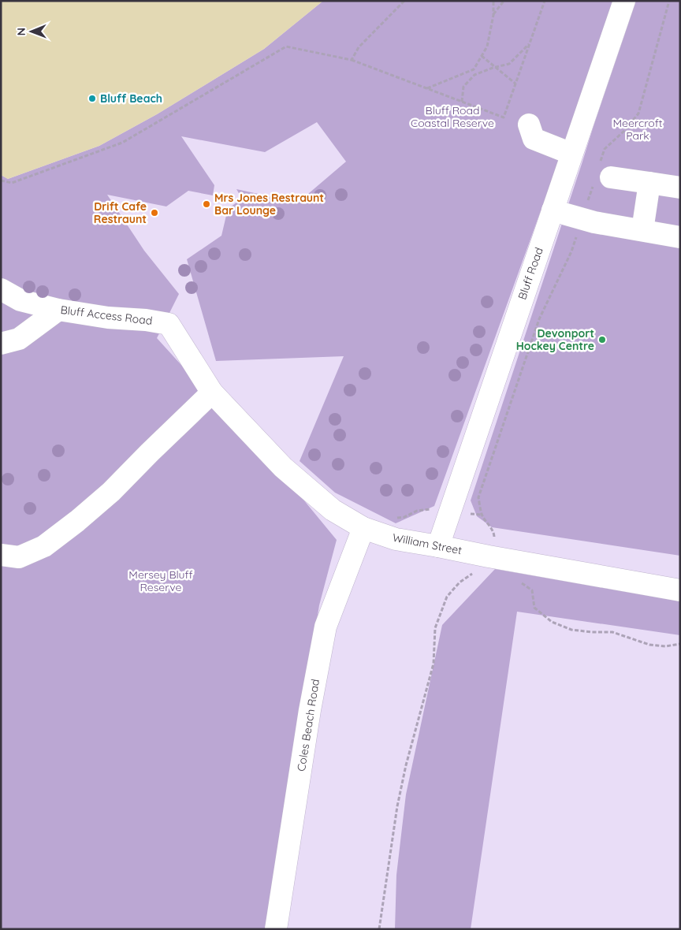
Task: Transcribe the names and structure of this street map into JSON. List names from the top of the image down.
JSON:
{
  "streets": {
    "street": [
      "Bluff Road",
      "Bluff Access Road",
      "William Street",
      "Coles Beach Road"
    ]
  },
  "crossings": [
    ["Bluff Road", "William Street"],
    ["Bluff Access Road", "William Street"],
    ["William Street", "Coles Beach Road"]
  ],
  "parks": ["Bluff Road Coastal Reserve", "Meercroft Park", "Mersey Bluff Reserve"],
  "places": [
    "Bluff Beach",
    "Mrs Jones Restraunt Bar Lounge",
    "Drift Cafe Restraunt",
    "Devonport Hockey Centre"
  ],
  "north": "left"
}
